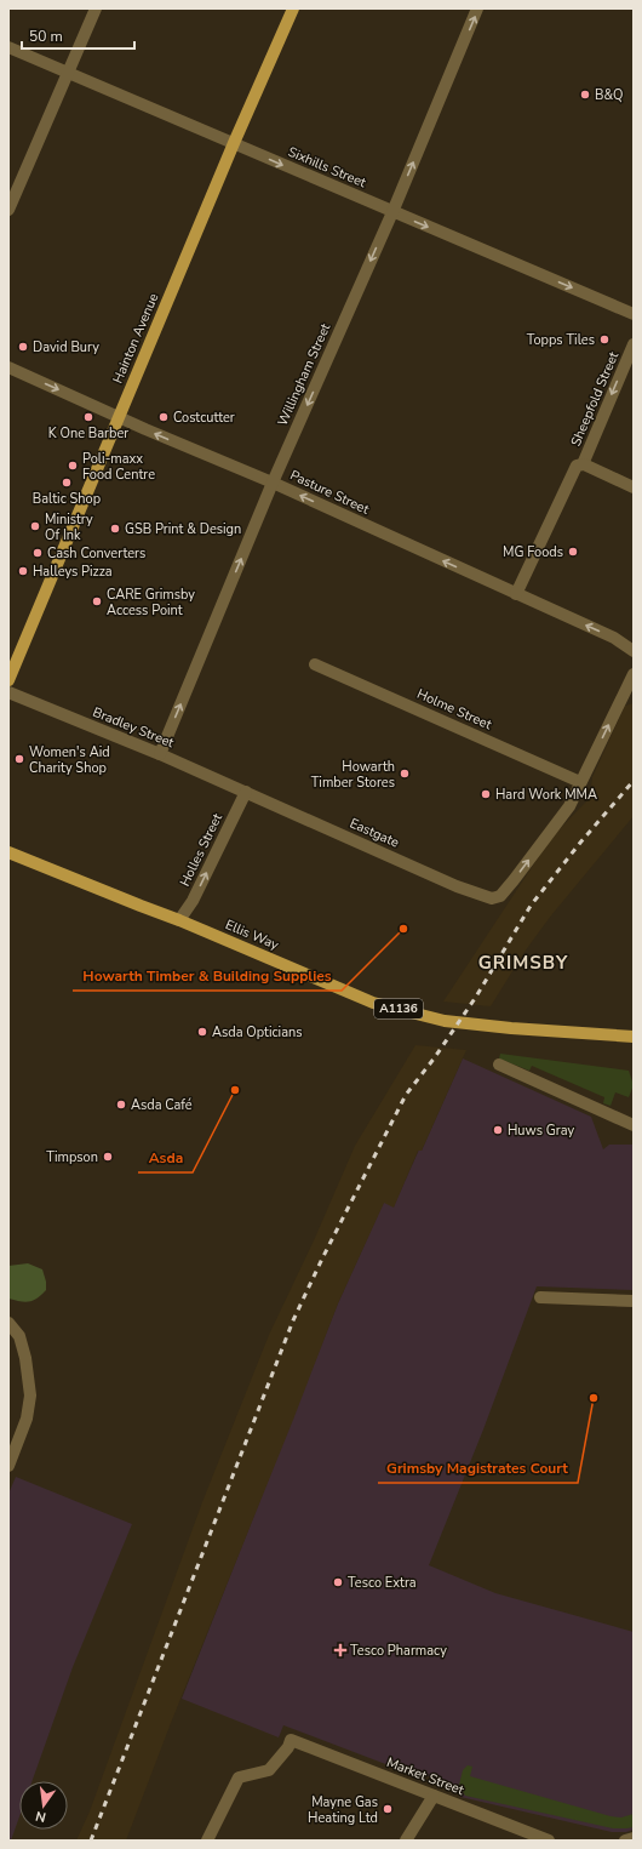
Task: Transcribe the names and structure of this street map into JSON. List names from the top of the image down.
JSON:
{
  "streets": {
    "main road": ["Hainton Avenue", "Ellis Way", "A1136"],
    "street": [
      "Sixhills Street",
      "Willingham Street",
      "Sheepfold Street",
      "Pasture Street",
      "Holme Street",
      "Bradley Street",
      "Eastgate",
      "Holles Street",
      "Market Street"
    ]
  },
  "crossings": [
    ["Sixhills Street", "Hainton Avenue"],
    ["Sixhills Street", "Willingham Street"],
    ["Hainton Avenue", "Pasture Street"],
    ["Willingham Street", "Pasture Street"],
    ["Willingham Street", "Bradley Street"],
    ["Sheepfold Street", "Pasture Street"],
    ["Holme Street", "Eastgate"],
    ["Bradley Street", "Eastgate"],
    ["Bradley Street", "Holles Street"],
    ["Eastgate", "Holles Street"],
    ["Holles Street", "Ellis Way"]
  ],
  "one_way": [
    "Sixhills Street",
    "Sheepfold Street",
    "Eastgate",
    "Holles Street"
  ],
  "districts": ["GRIMSBY"],
  "places": {
    "other": [
      "B&Q",
      "Topps Tiles",
      "David Bury",
      "K One Barber",
      "Costcutter",
      "Poli-maxx Food Centre",
      "Baltic Shop",
      "Ministry Of Ink",
      "GSB Print & Design",
      "MG Foods",
      "Cash Converters",
      "Halleys Pizza",
      "CARE Grimsby Access Point",
      "Women's Aid Charity Shop",
      "Howarth Timber Stores",
      "Hard Work MMA",
      "Howarth Timber & Building Supplies",
      "Asda Opticians",
      "Asda",
      "Asda Café",
      "Huws Gray",
      "Timpson",
      "Grimsby Magistrates Court",
      "Tesco Extra",
      "Mayne Gas Heating Ltd"
    ],
    "health": ["Tesco Pharmacy"]
  },
  "scale_bar": "50 m",
  "north": "bottom"
}
